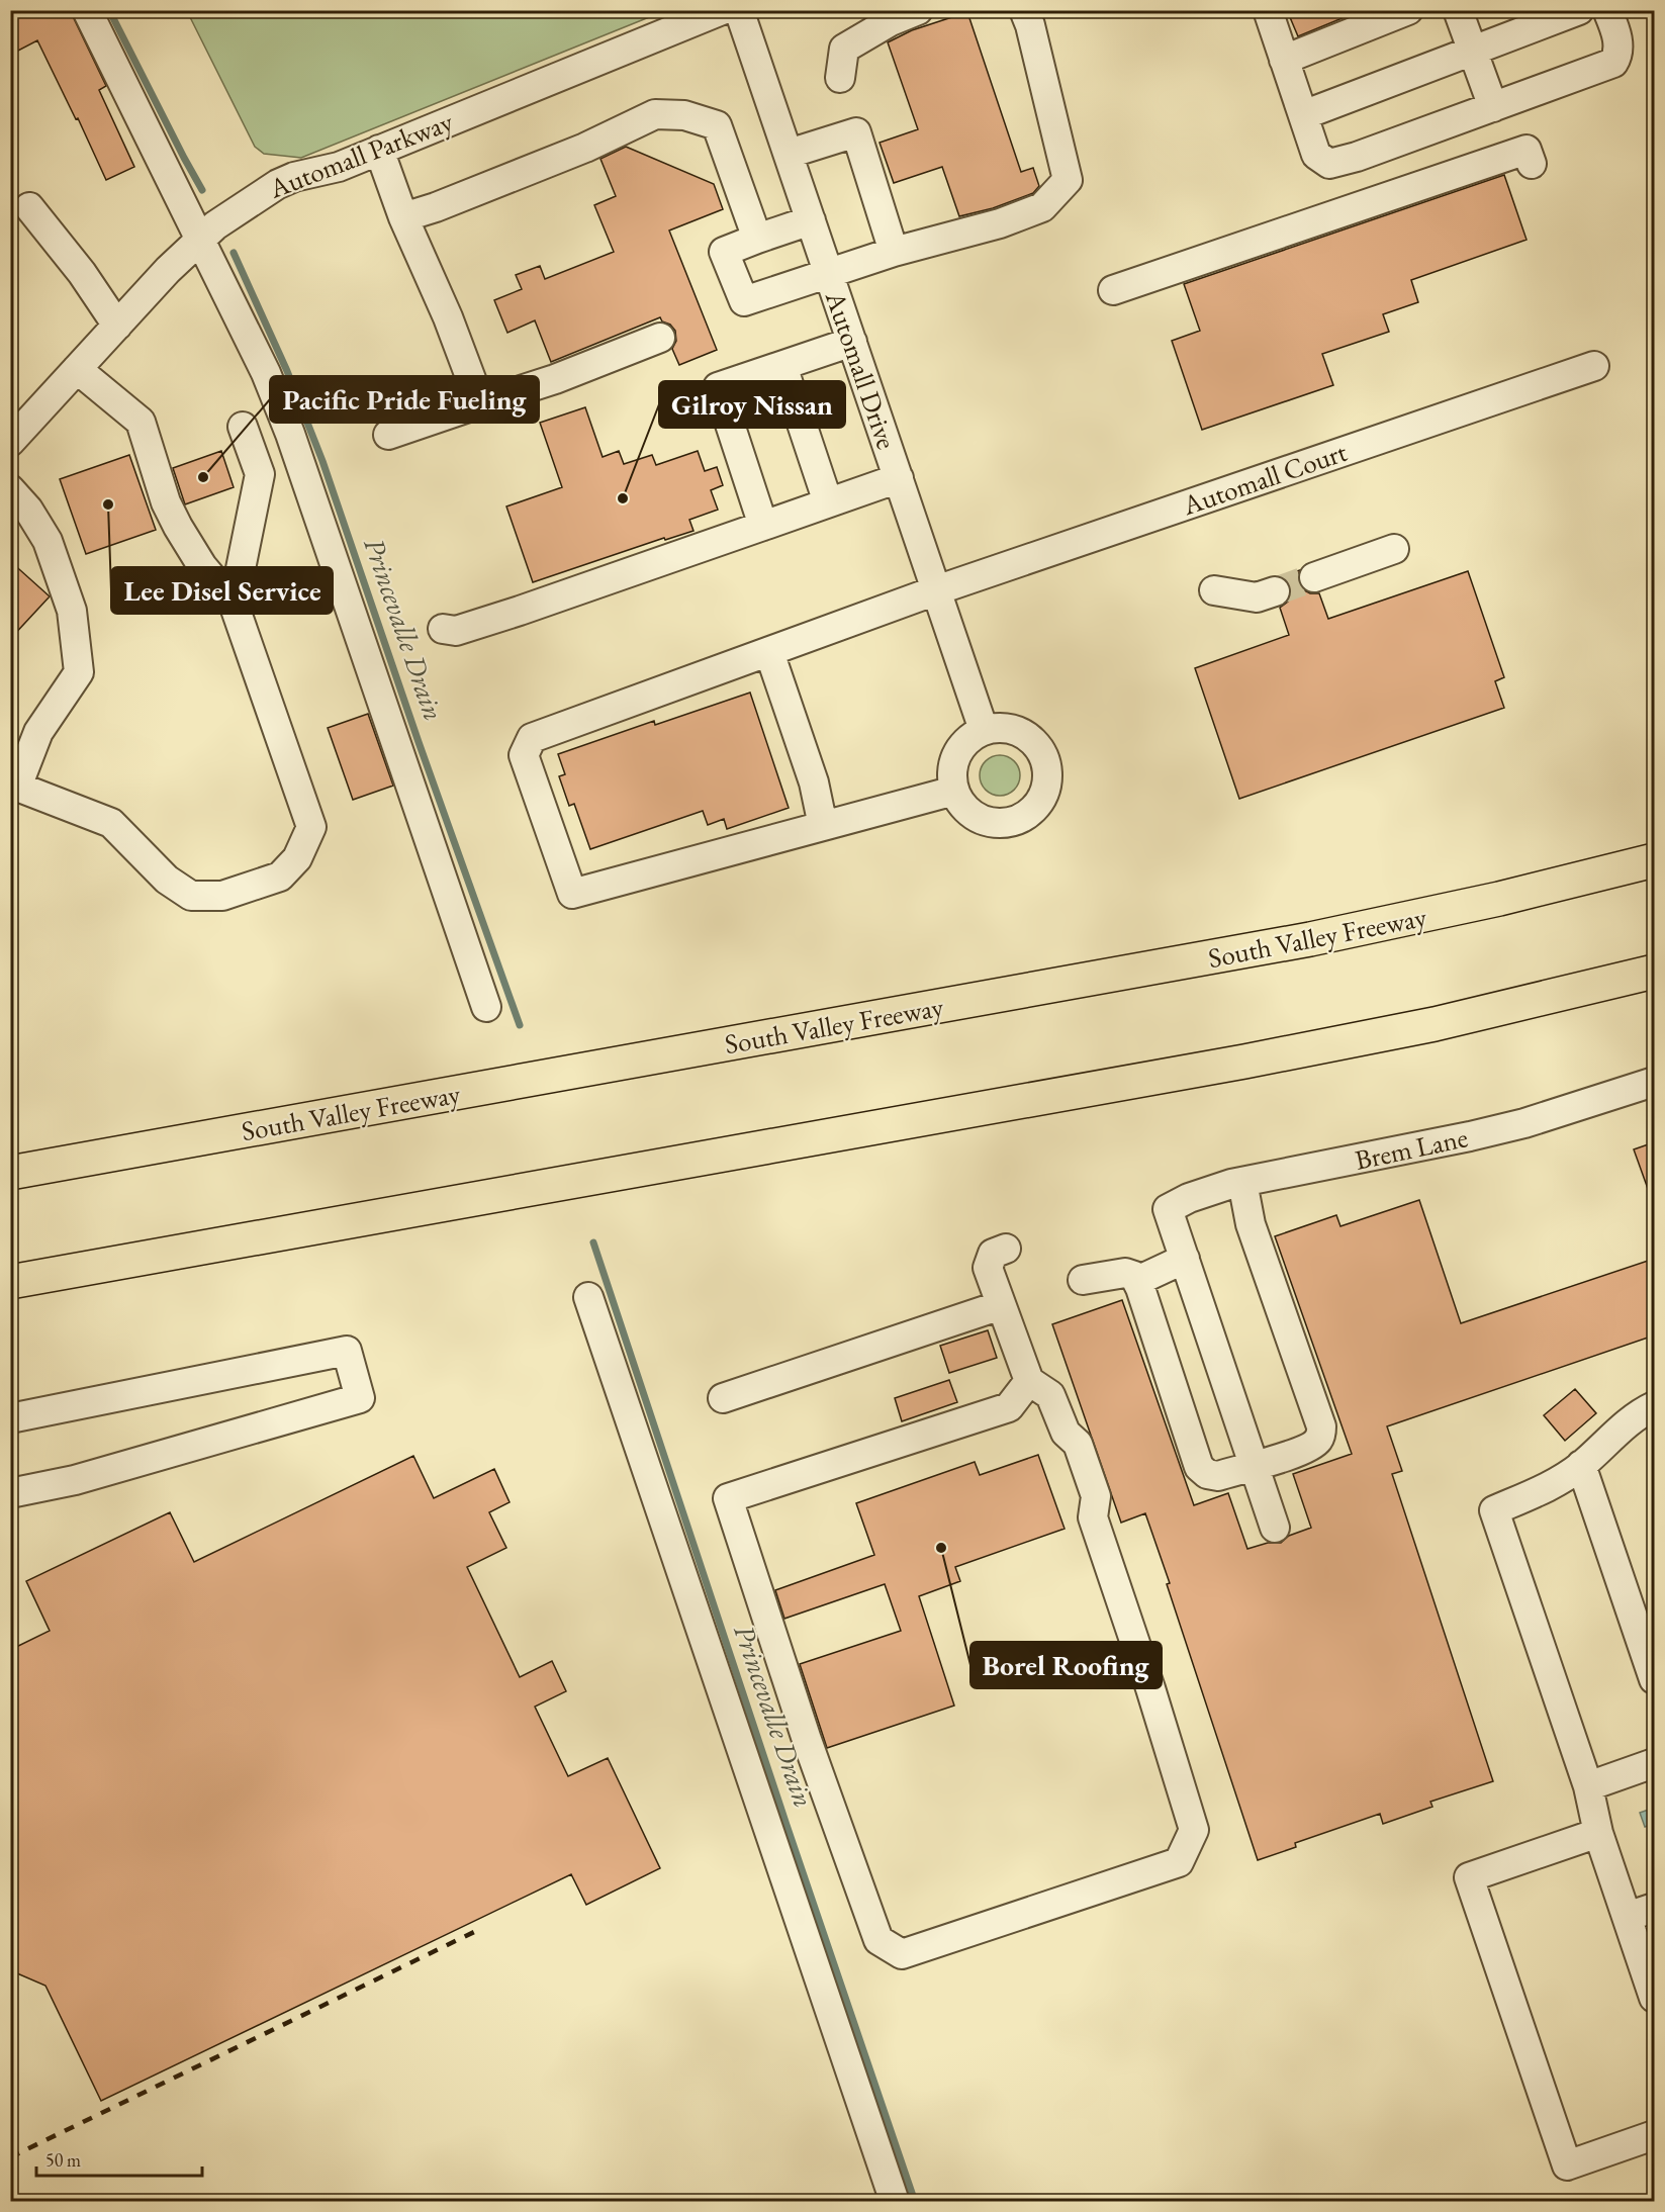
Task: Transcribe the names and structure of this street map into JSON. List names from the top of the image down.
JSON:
{
  "streets": {
    "highway": ["South Valley Freeway"],
    "street": [
      "Automall Parkway",
      "Automall Drive",
      "Automall Court",
      "Brem Lane"
    ]
  },
  "crossings": [
    ["Automall Drive", "Automall Court"]
  ],
  "water": ["Princevalle Drain"],
  "places": [
    "Pacific Pride Fueling",
    "Gilroy Nissan",
    "Lee Disel Service",
    "Borel Roofing"
  ],
  "scale_bar": "50 m"
}
